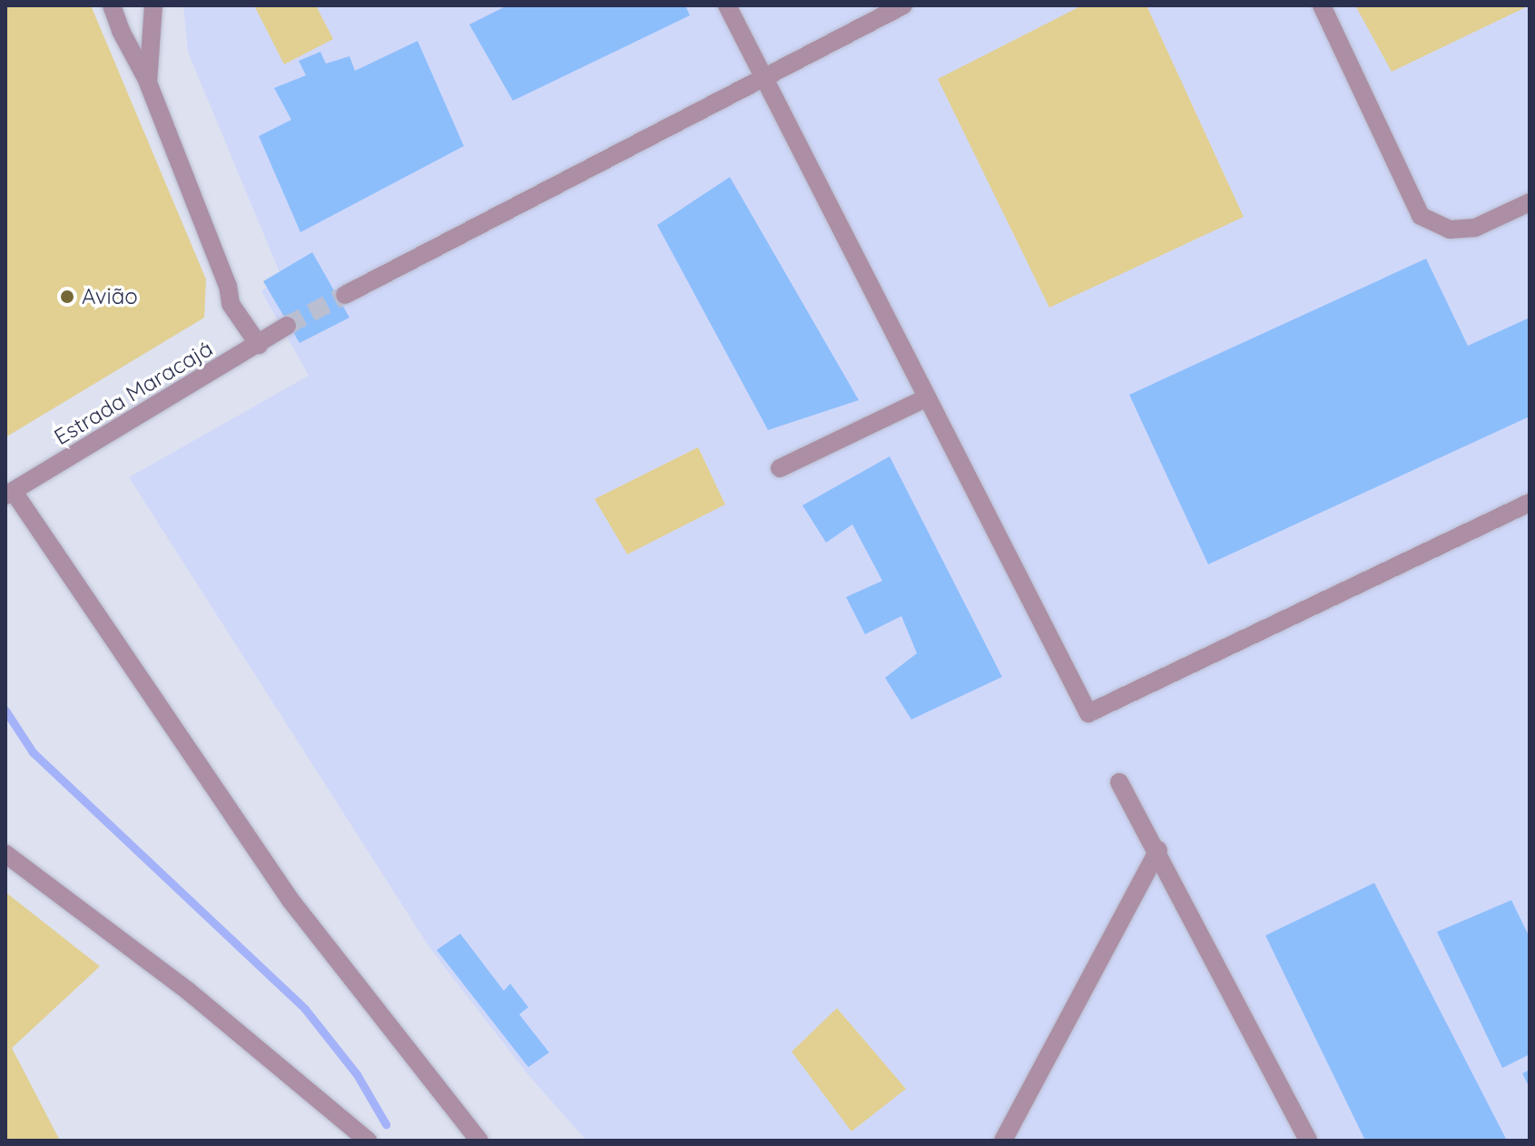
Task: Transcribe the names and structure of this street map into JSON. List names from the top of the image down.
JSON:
{
  "streets": {
    "street": ["Estrada Maracajá"]
  },
  "places": ["Avião"]
}
